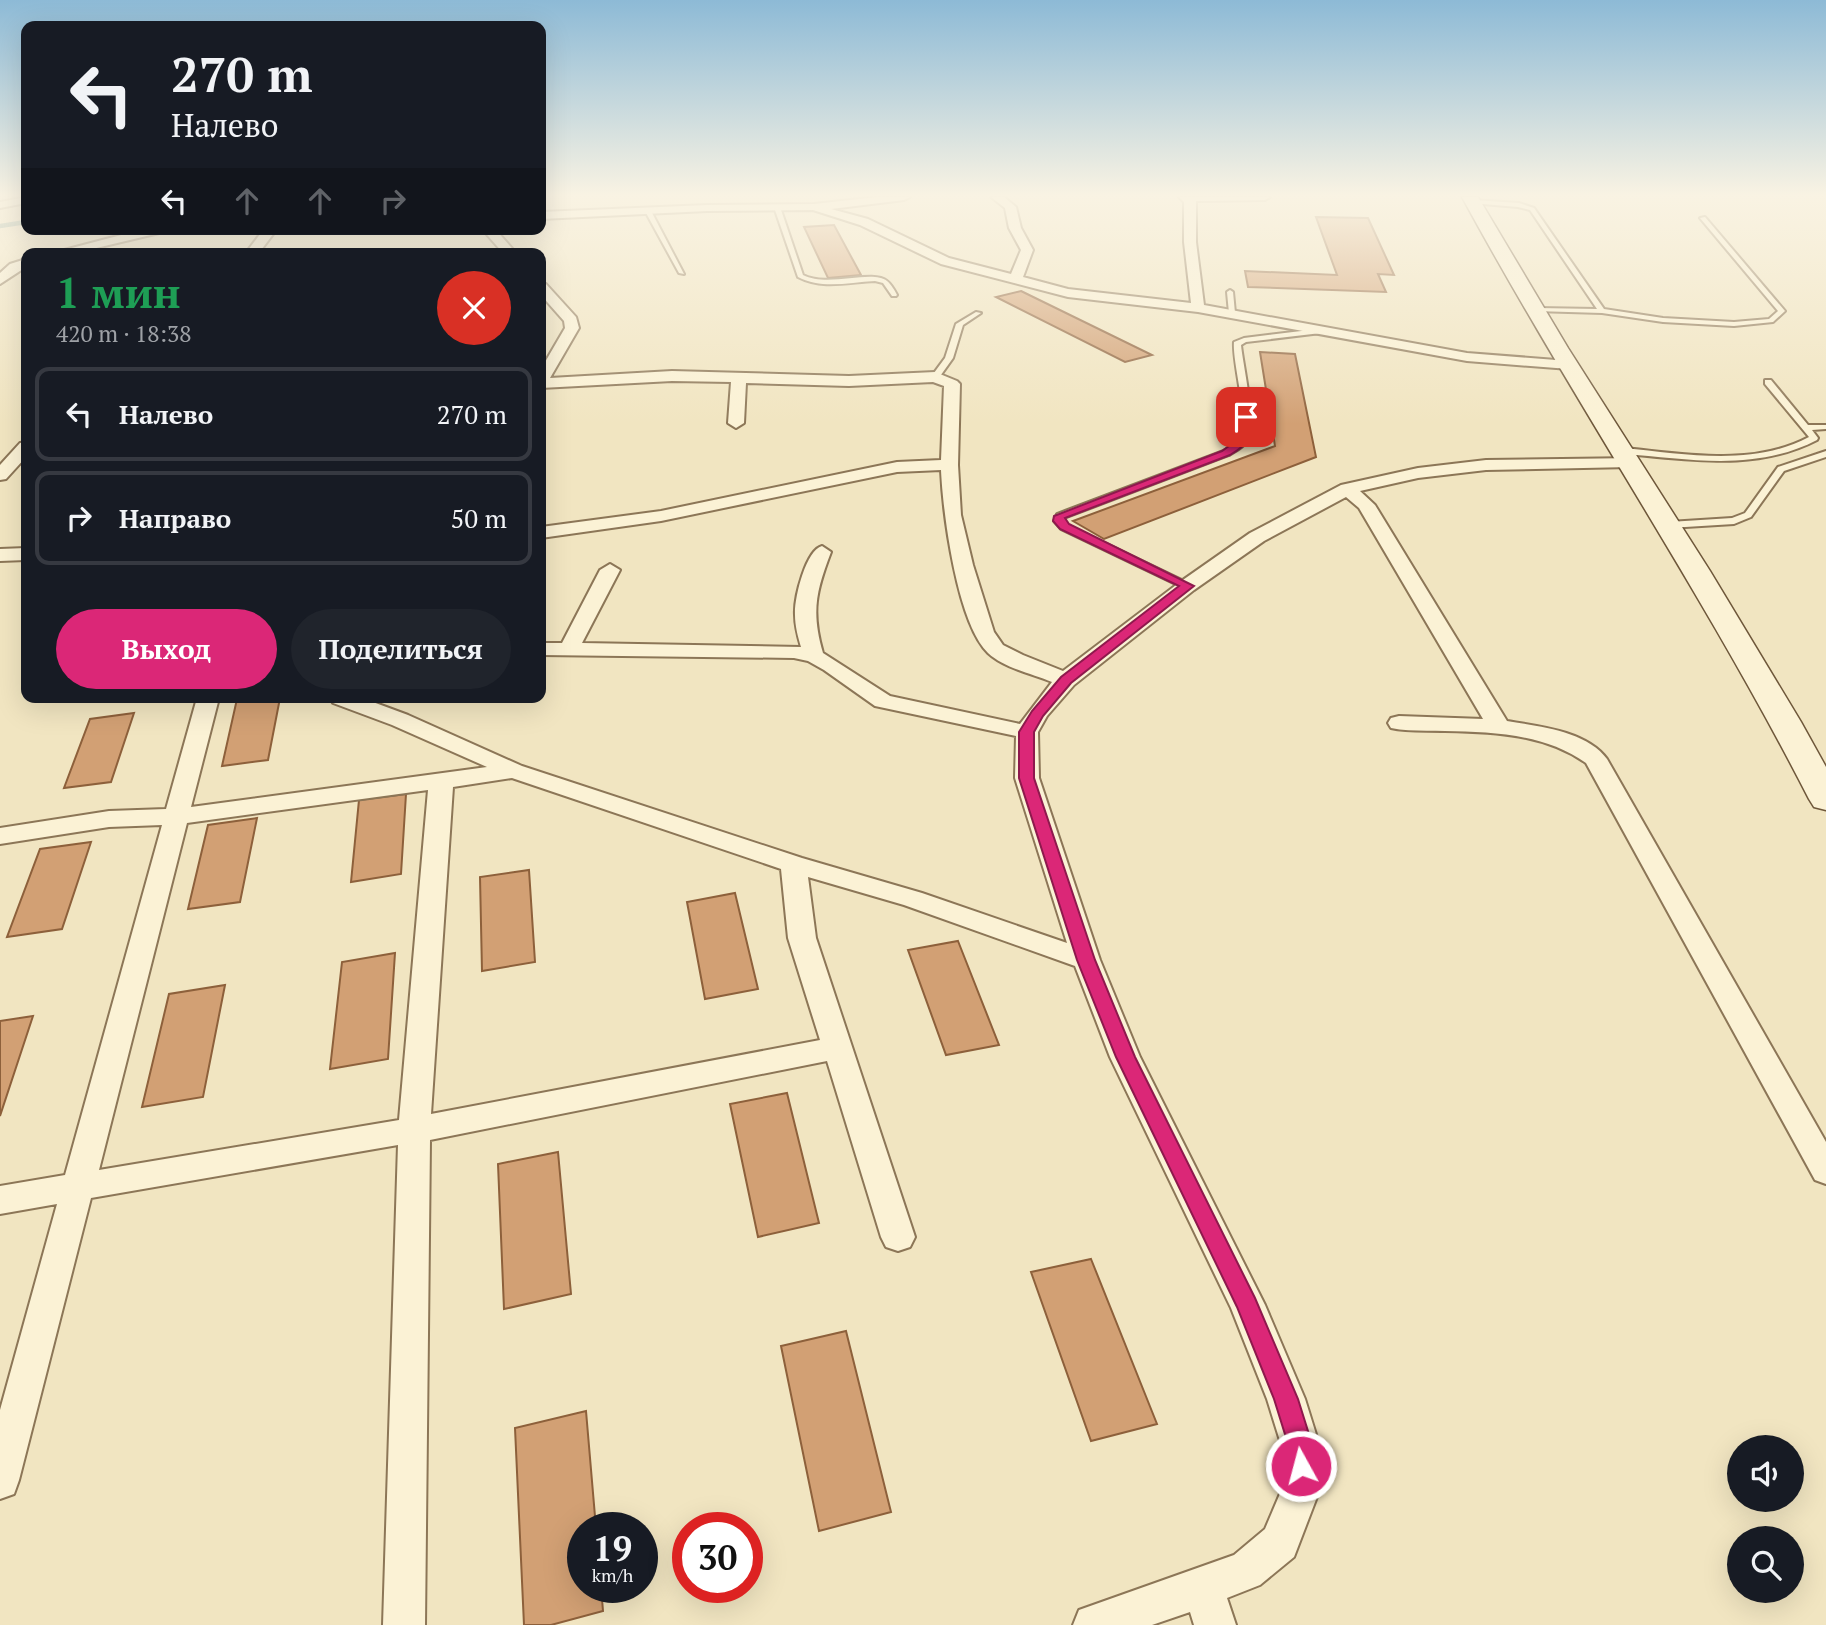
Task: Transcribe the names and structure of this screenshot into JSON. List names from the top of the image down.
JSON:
{
  "page": {
    "turn": ["270 m", "Налево"],
    "heading": ["1 мин", "420 m · 18:38"],
    "list": [
      {
        "name": "Налево",
        "value": "270 m"
      },
      {
        "name": "Направо",
        "value": "50 m"
      }
    ],
    "buttons": ["Выход", "Поделиться"],
    "speed": "19 km/h",
    "limit": "30"
  }
}
